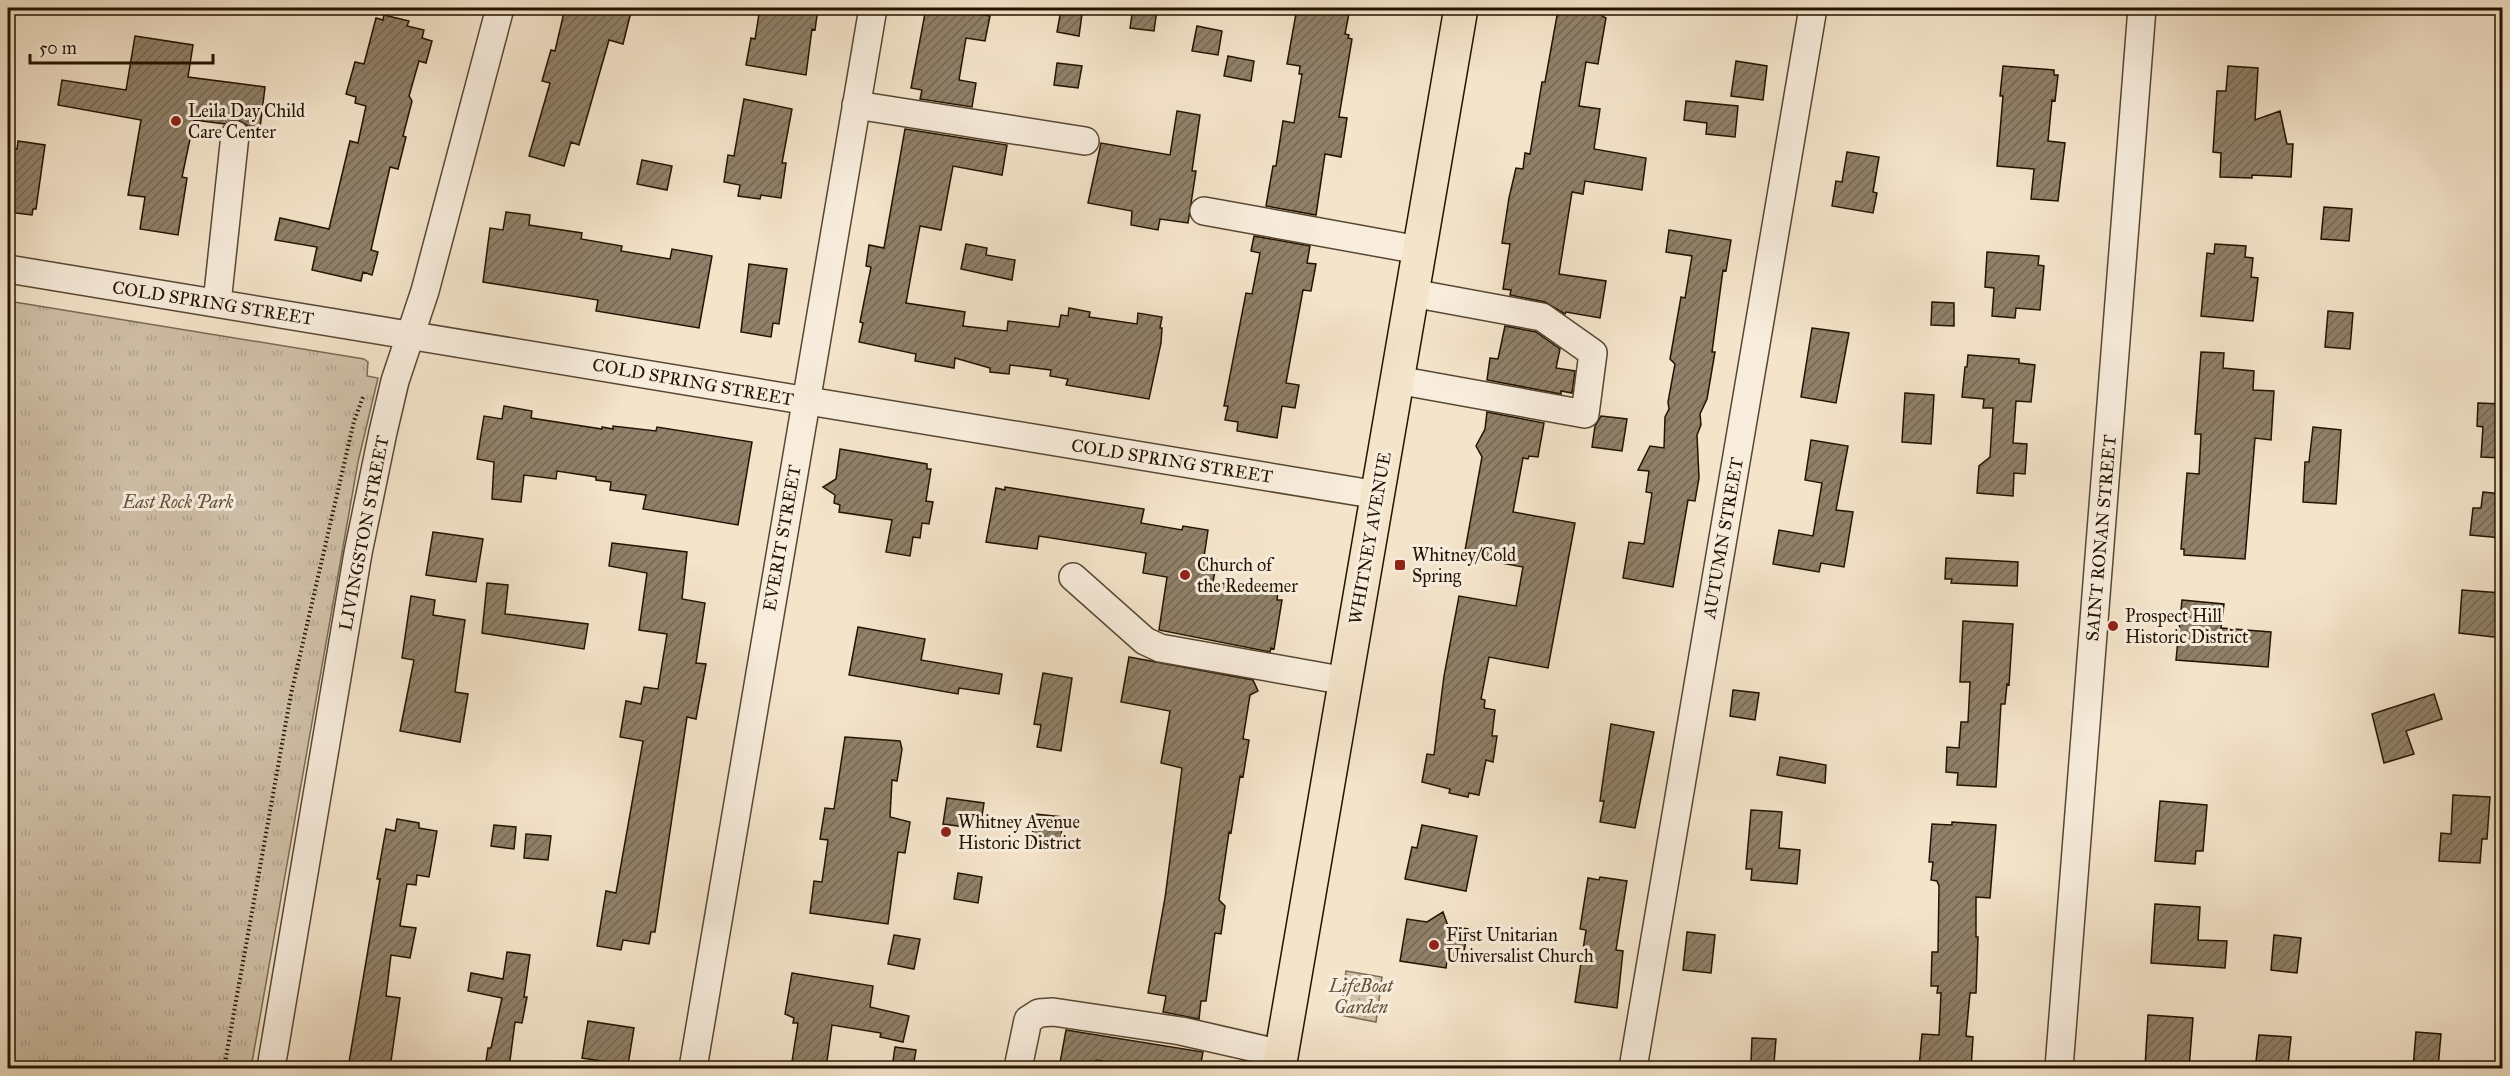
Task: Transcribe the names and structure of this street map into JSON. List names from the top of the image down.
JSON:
{
  "streets": {
    "main road": ["WHITNEY AVENUE"],
    "street": [
      "COLD SPRING STREET",
      "LIVINGSTON STREET",
      "EVERIT STREET",
      "AUTUMN STREET",
      "SAINT RONAN STREET"
    ]
  },
  "crossings": [
    ["COLD SPRING STREET", "LIVINGSTON STREET"],
    ["COLD SPRING STREET", "EVERIT STREET"],
    ["COLD SPRING STREET", "WHITNEY AVENUE"]
  ],
  "parks": ["East Rock Park", "LifeBoat Garden"],
  "places": {
    "other": [
      "Leila Day Child Care Center",
      "Church of the Redeemer",
      "Prospect Hill Historic District",
      "Whitney Avenue Historic District",
      "First Unitarian Universalist Church"
    ],
    "transit": ["Whitney/Cold Spring"]
  },
  "scale_bar": "50 m"
}
